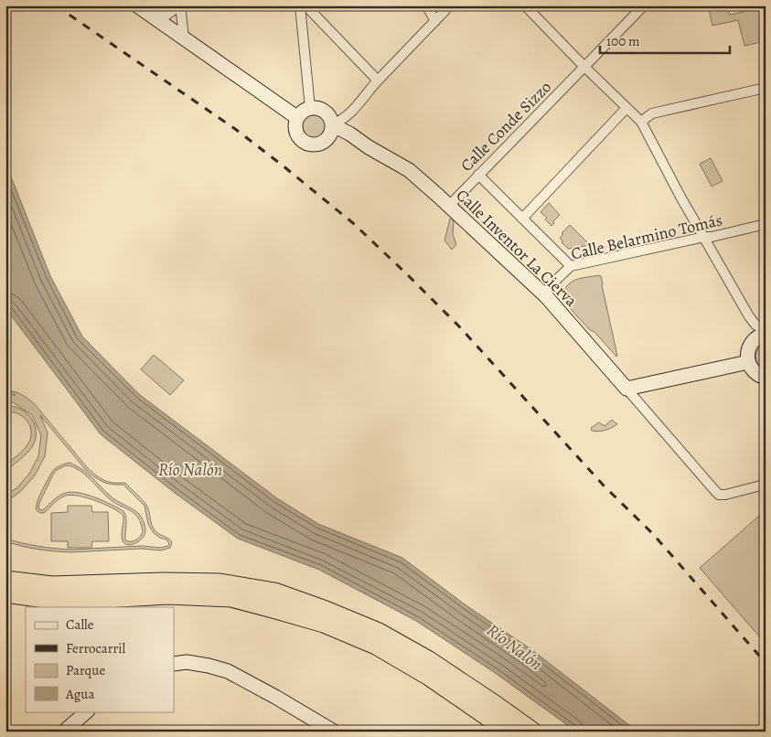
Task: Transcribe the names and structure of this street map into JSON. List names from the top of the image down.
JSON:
{
  "streets": {
    "street": ["Calle Conde Sizzo", "Calle Belarmino Tomás", "Calle Inventor La Cierva"]
  },
  "crossings": [
    ["Calle Conde Sizzo", "Calle Inventor La Cierva"],
    ["Calle Belarmino Tomás", "Calle Inventor La Cierva"]
  ],
  "water": ["Río Nalón"],
  "legend": [
    "Calle",
    "Ferrocarril",
    "Parque",
    "Agua"
  ],
  "scale_bar": "100 m"
}
